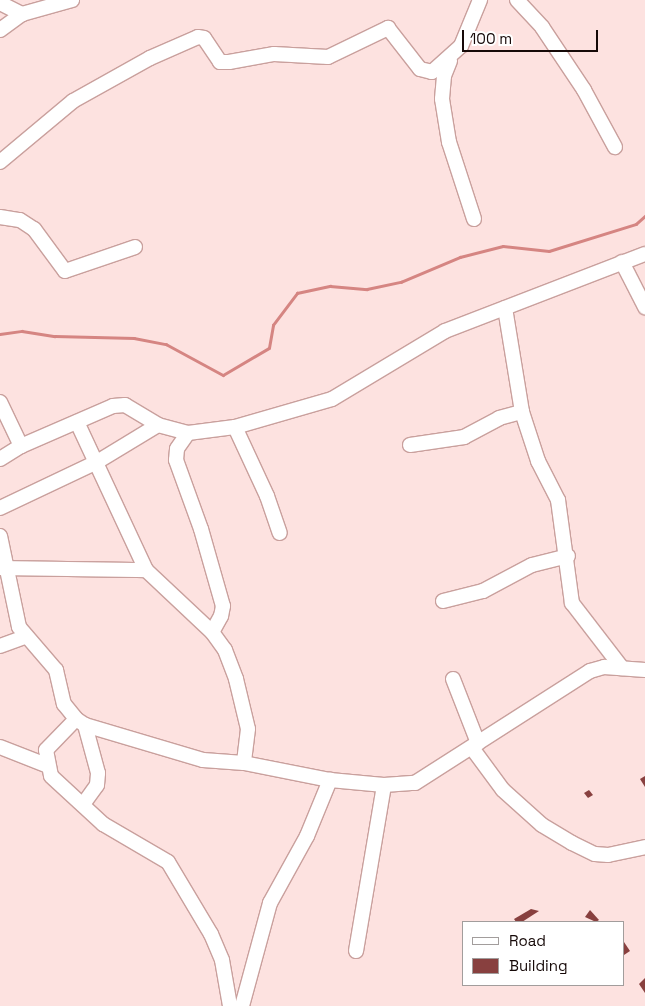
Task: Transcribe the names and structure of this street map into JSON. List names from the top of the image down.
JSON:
{
  "legend": ["Road", "Building"],
  "scale_bar": "100 m"
}
